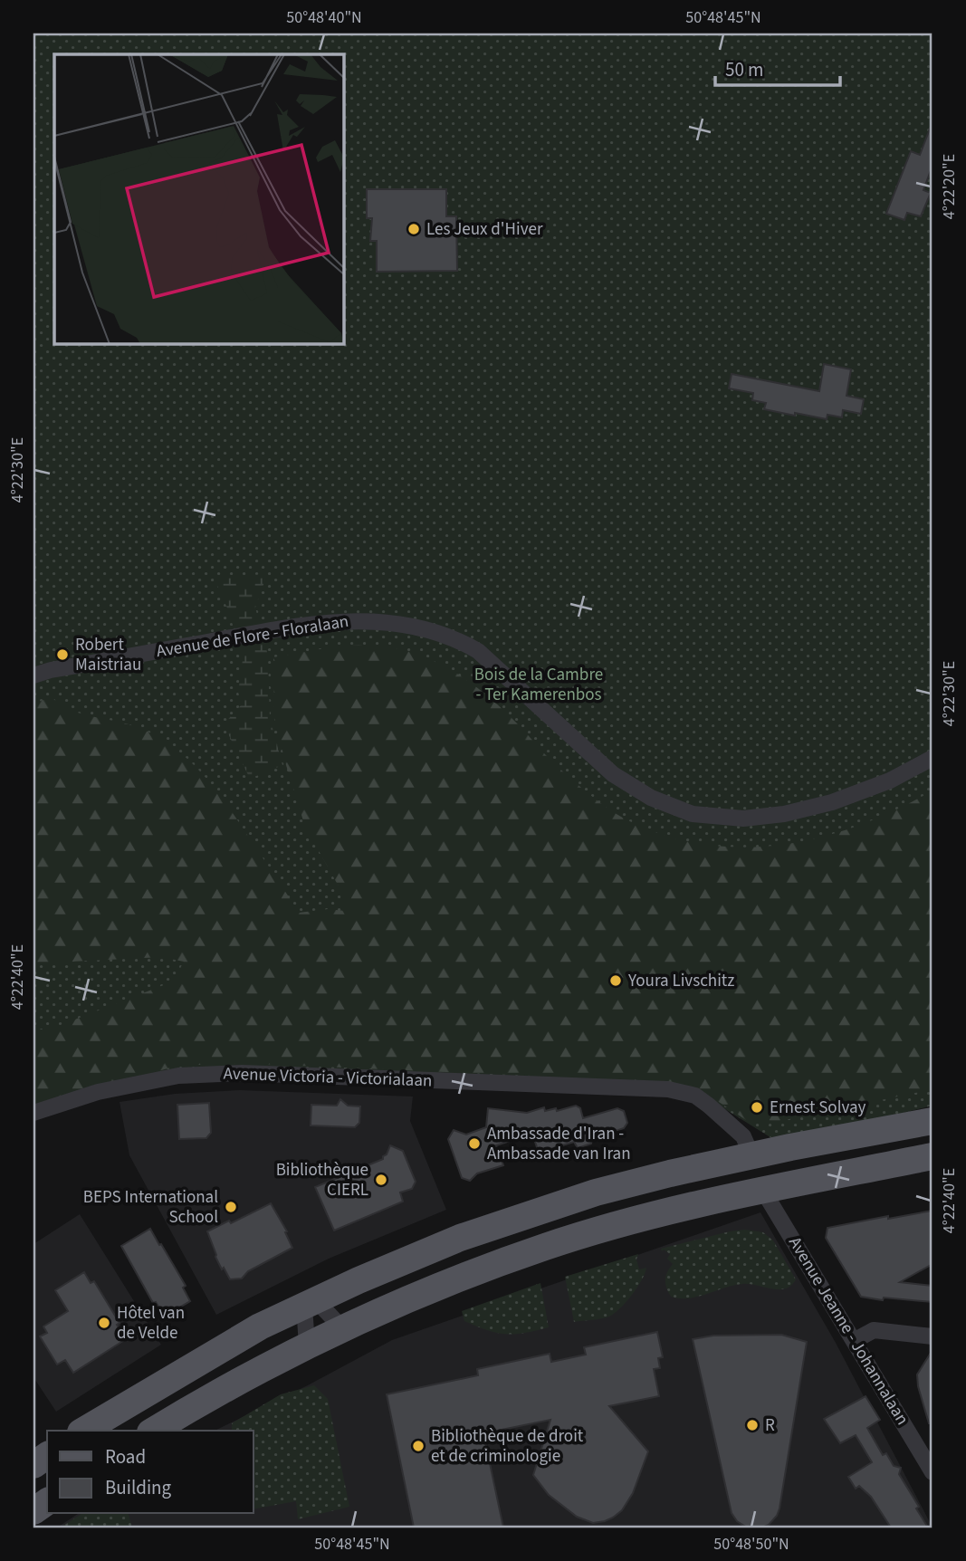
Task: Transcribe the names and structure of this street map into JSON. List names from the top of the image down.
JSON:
{
  "streets": {
    "street": ["Avenue de Flore - Floralaan", "Avenue Victoria - Victorialaan", "Avenue Jeanne - Johannalaan"]
  },
  "parks": ["Bois de la Cambre - Ter Kamerenbos"],
  "places": [
    "Les Jeux d'Hiver",
    "Robert Maistriau",
    "Youra Livschitz",
    "Ernest Solvay",
    "Ambassade d'Iran - Ambassade van Iran",
    "Bibliothèque CIERL",
    "BEPS International School",
    "Hôtel van de Velde",
    "R",
    "Bibliothèque de droit et de criminologie"
  ],
  "legend": ["Road", "Building"],
  "scale_bar": "50 m",
  "coordinates": [
    "50°48'40\"N",
    "50°48'45\"N",
    "4°22'20\"E",
    "4°22'30\"E",
    "4°22'40\"E",
    "50°48'50\"N"
  ]
}
